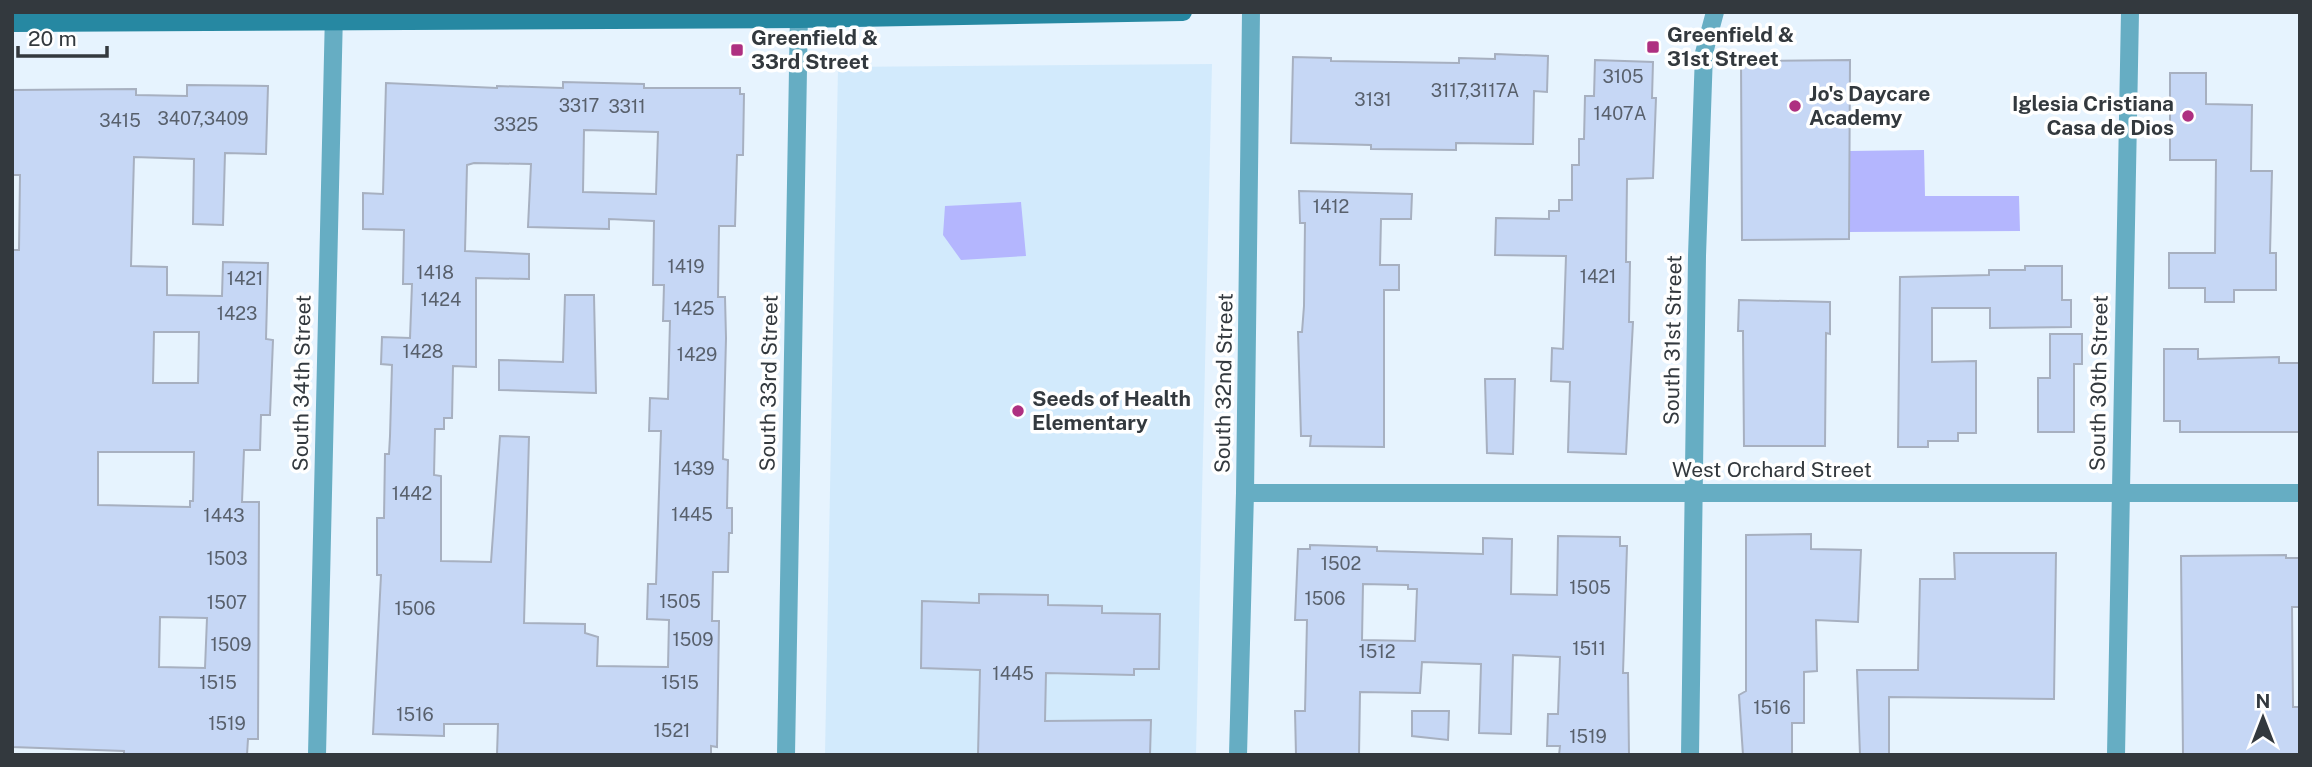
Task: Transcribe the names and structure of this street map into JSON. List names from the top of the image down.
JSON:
{
  "streets": {
    "street": [
      "South 31st Street",
      "South 34th Street",
      "South 33rd Street",
      "South 32nd Street",
      "South 30th Street",
      "West Orchard Street"
    ]
  },
  "crossings": [
    ["South 31st Street", "West Orchard Street"],
    ["South 32nd Street", "West Orchard Street"],
    ["South 30th Street", "West Orchard Street"]
  ],
  "places": {
    "transit": ["Greenfield & 31st Street", "Greenfield & 33rd Street"],
    "other": ["Jo's Daycare Academy", "Iglesia Cristiana Casa de Dios", "Seeds of Health Elementary"]
  },
  "house_numbers": [
    "3105",
    "3117,3117A",
    "3131",
    "3317",
    "3311",
    "1407A",
    "3407,3409",
    "3415",
    "3325",
    "1412",
    "1419",
    "1418",
    "1421",
    "1421",
    "1424",
    "1425",
    "1423",
    "1428",
    "1429",
    "1439",
    "1442",
    "1445",
    "1443",
    "1503",
    "1502",
    "1505",
    "1506",
    "1505",
    "1507",
    "1506",
    "1509",
    "1509",
    "1511",
    "1512",
    "1445",
    "1515",
    "1515",
    "1516",
    "1516",
    "1519",
    "1521",
    "1519"
  ],
  "scale_bar": "20 m",
  "north": "top"
}
